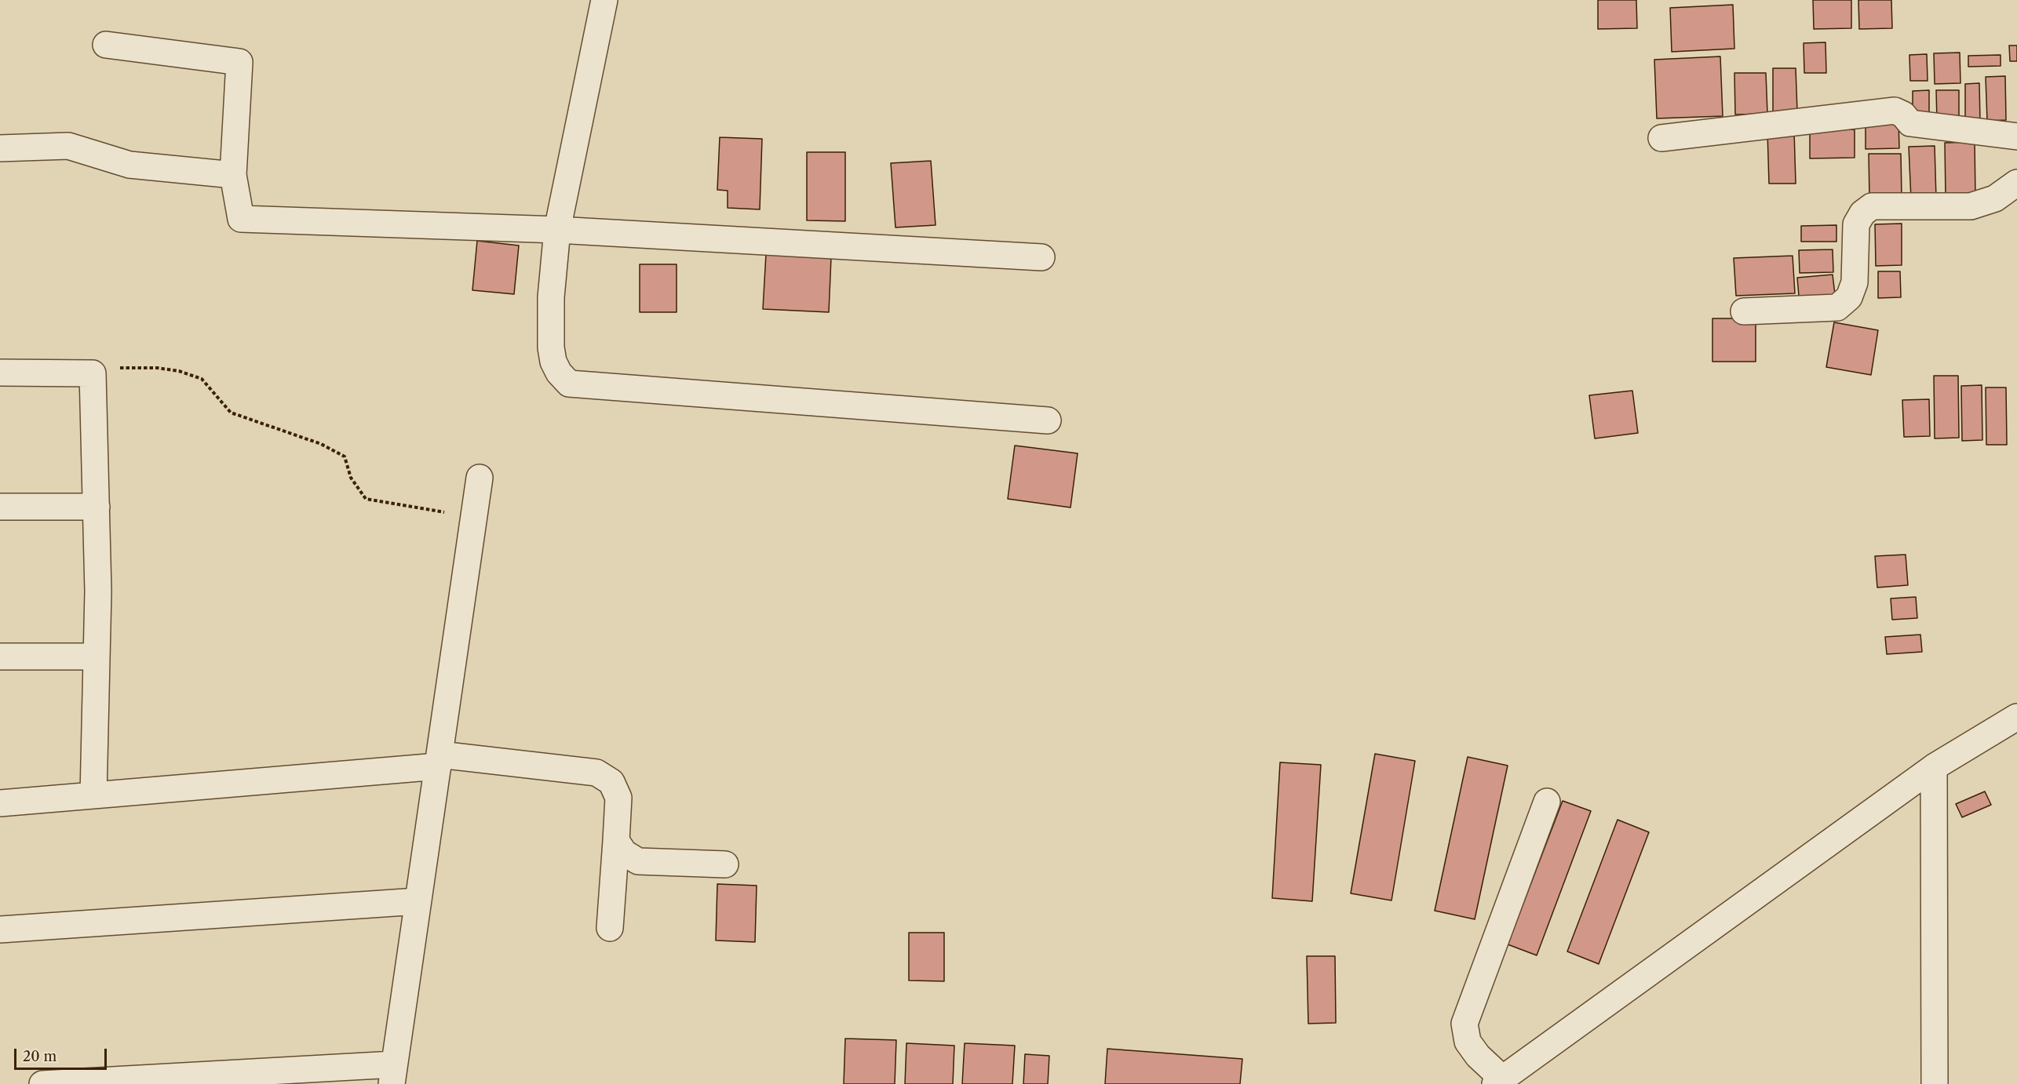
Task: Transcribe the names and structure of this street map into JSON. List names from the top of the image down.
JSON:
{
  "scale_bar": "20 m"
}
